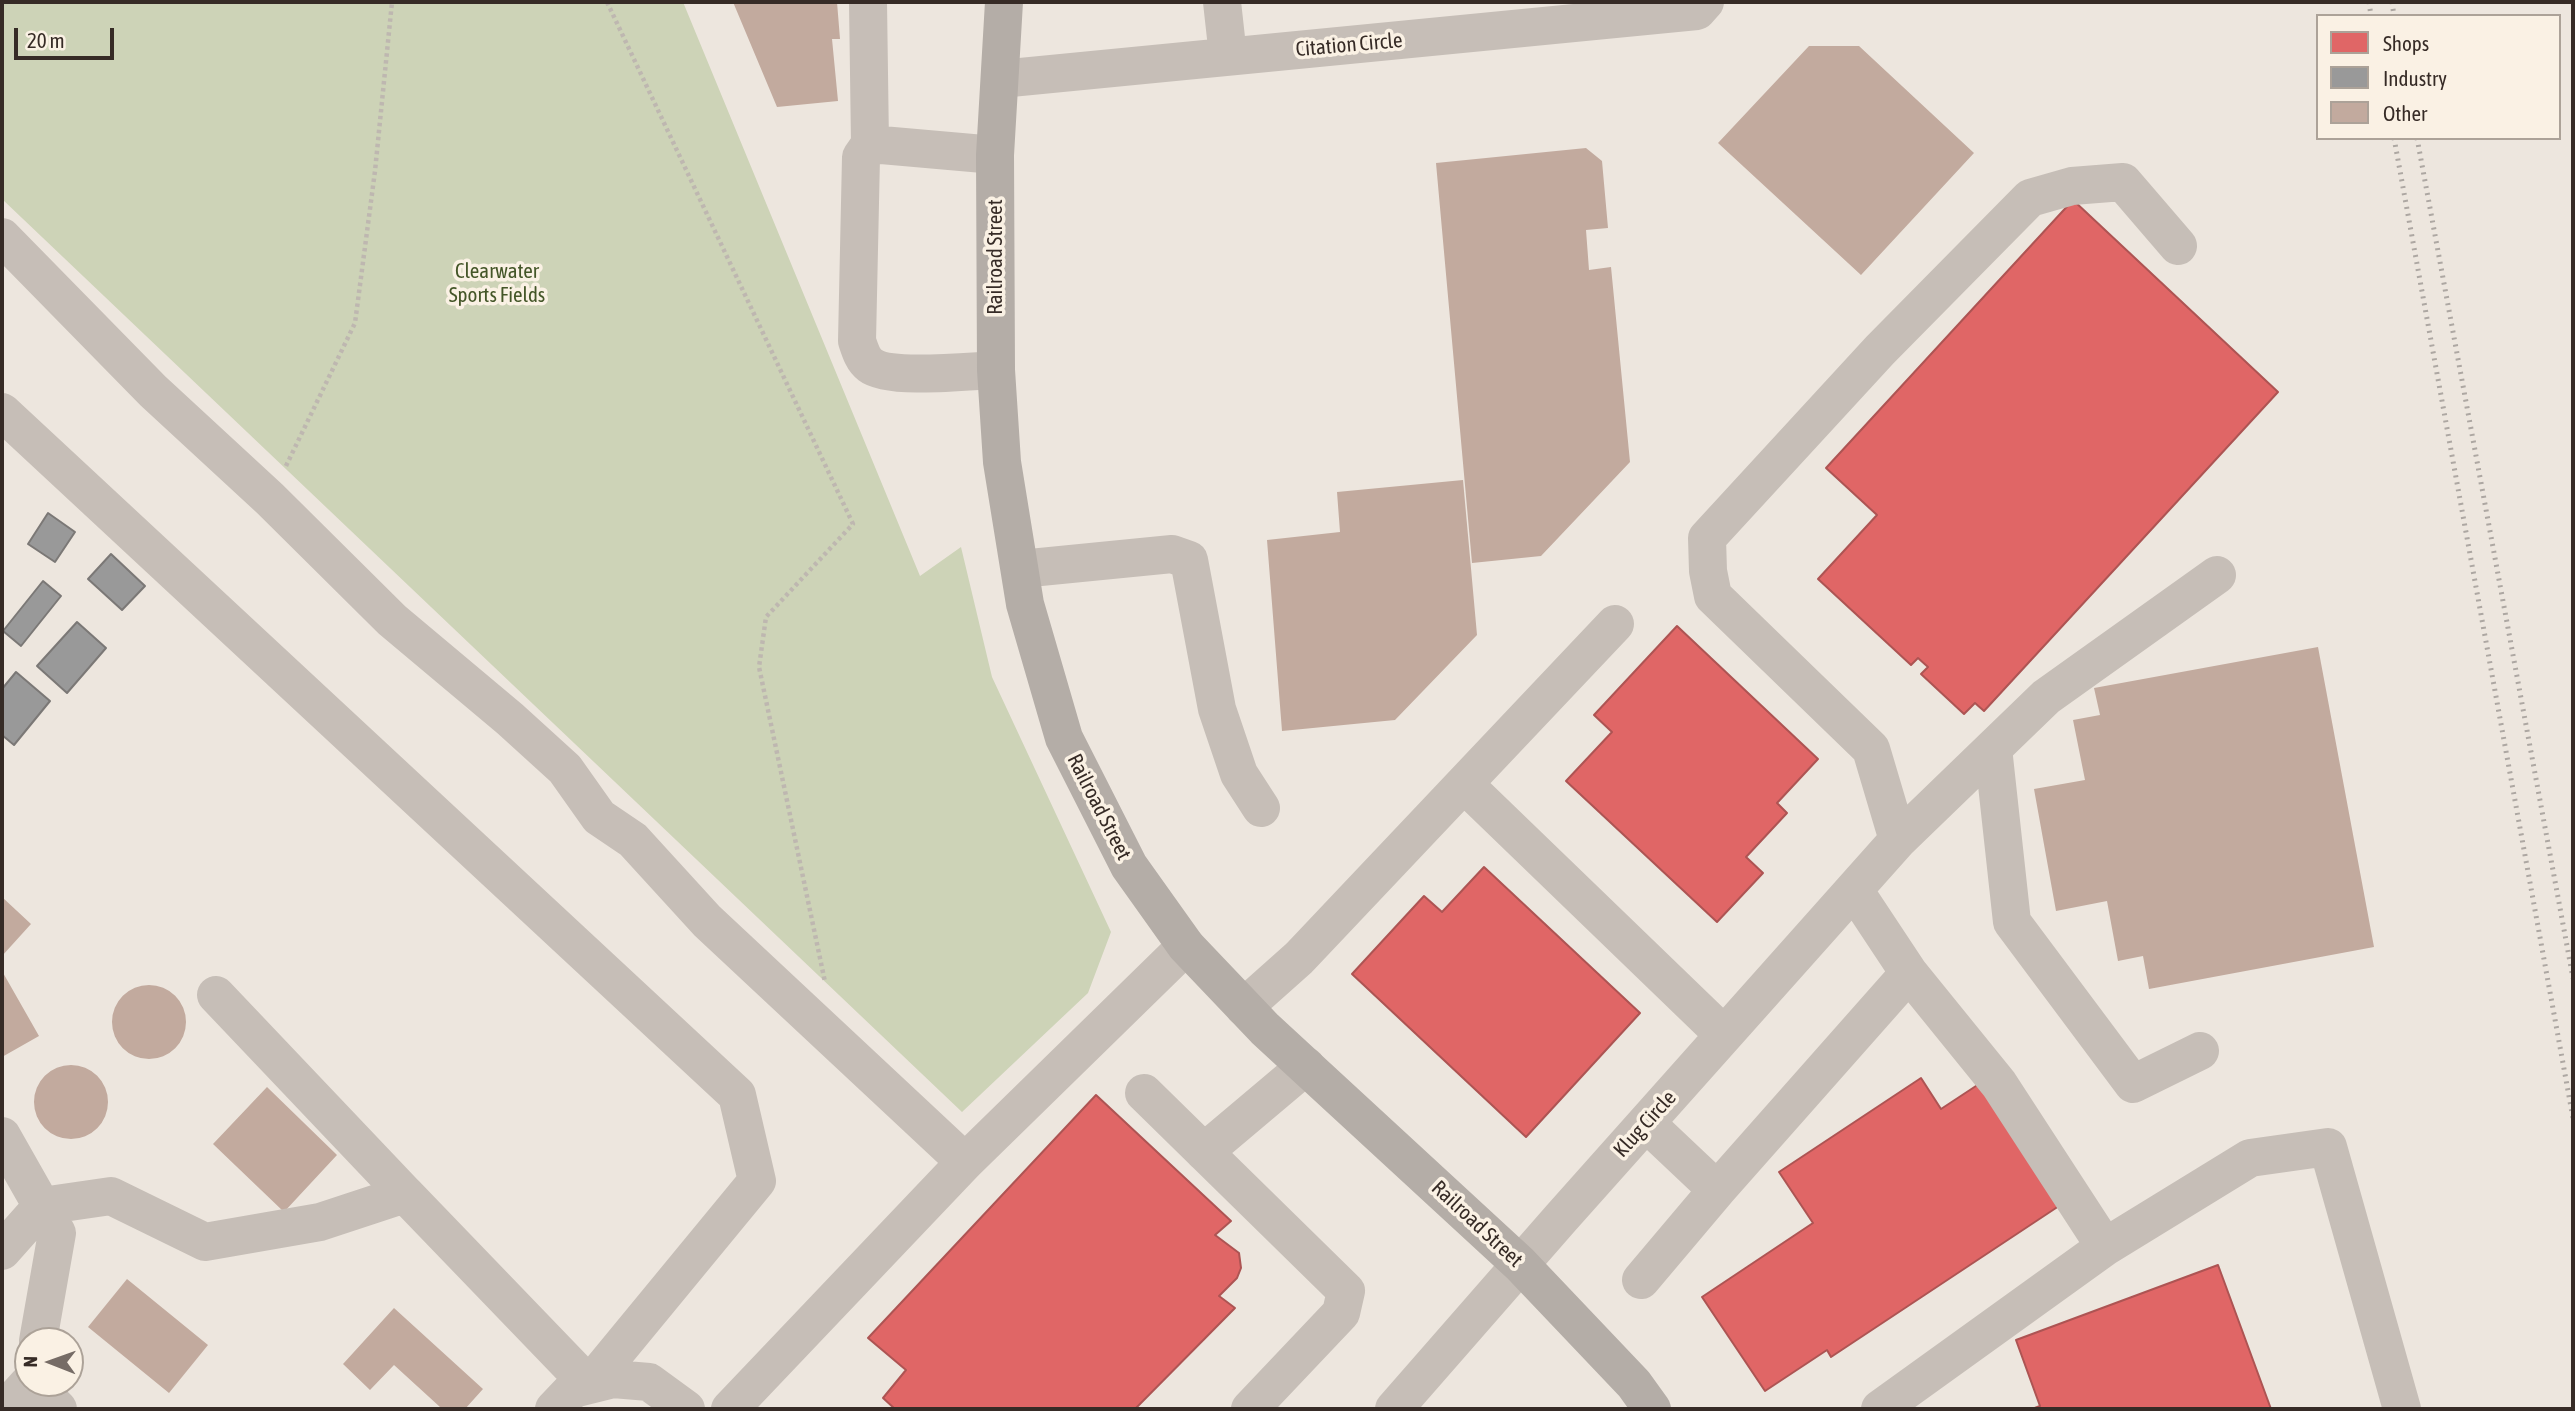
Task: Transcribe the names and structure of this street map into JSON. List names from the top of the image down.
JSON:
{
  "streets": {
    "main road": ["Railroad Street"],
    "street": ["Citation Circle", "Klug Circle"]
  },
  "crossings": [
    ["Citation Circle", "Railroad Street"],
    ["Railroad Street", "Klug Circle"]
  ],
  "parks": ["Clearwater Sports Fields"],
  "legend": ["Shops", "Industry", "Other"],
  "scale_bar": "20 m",
  "north": "left"
}
